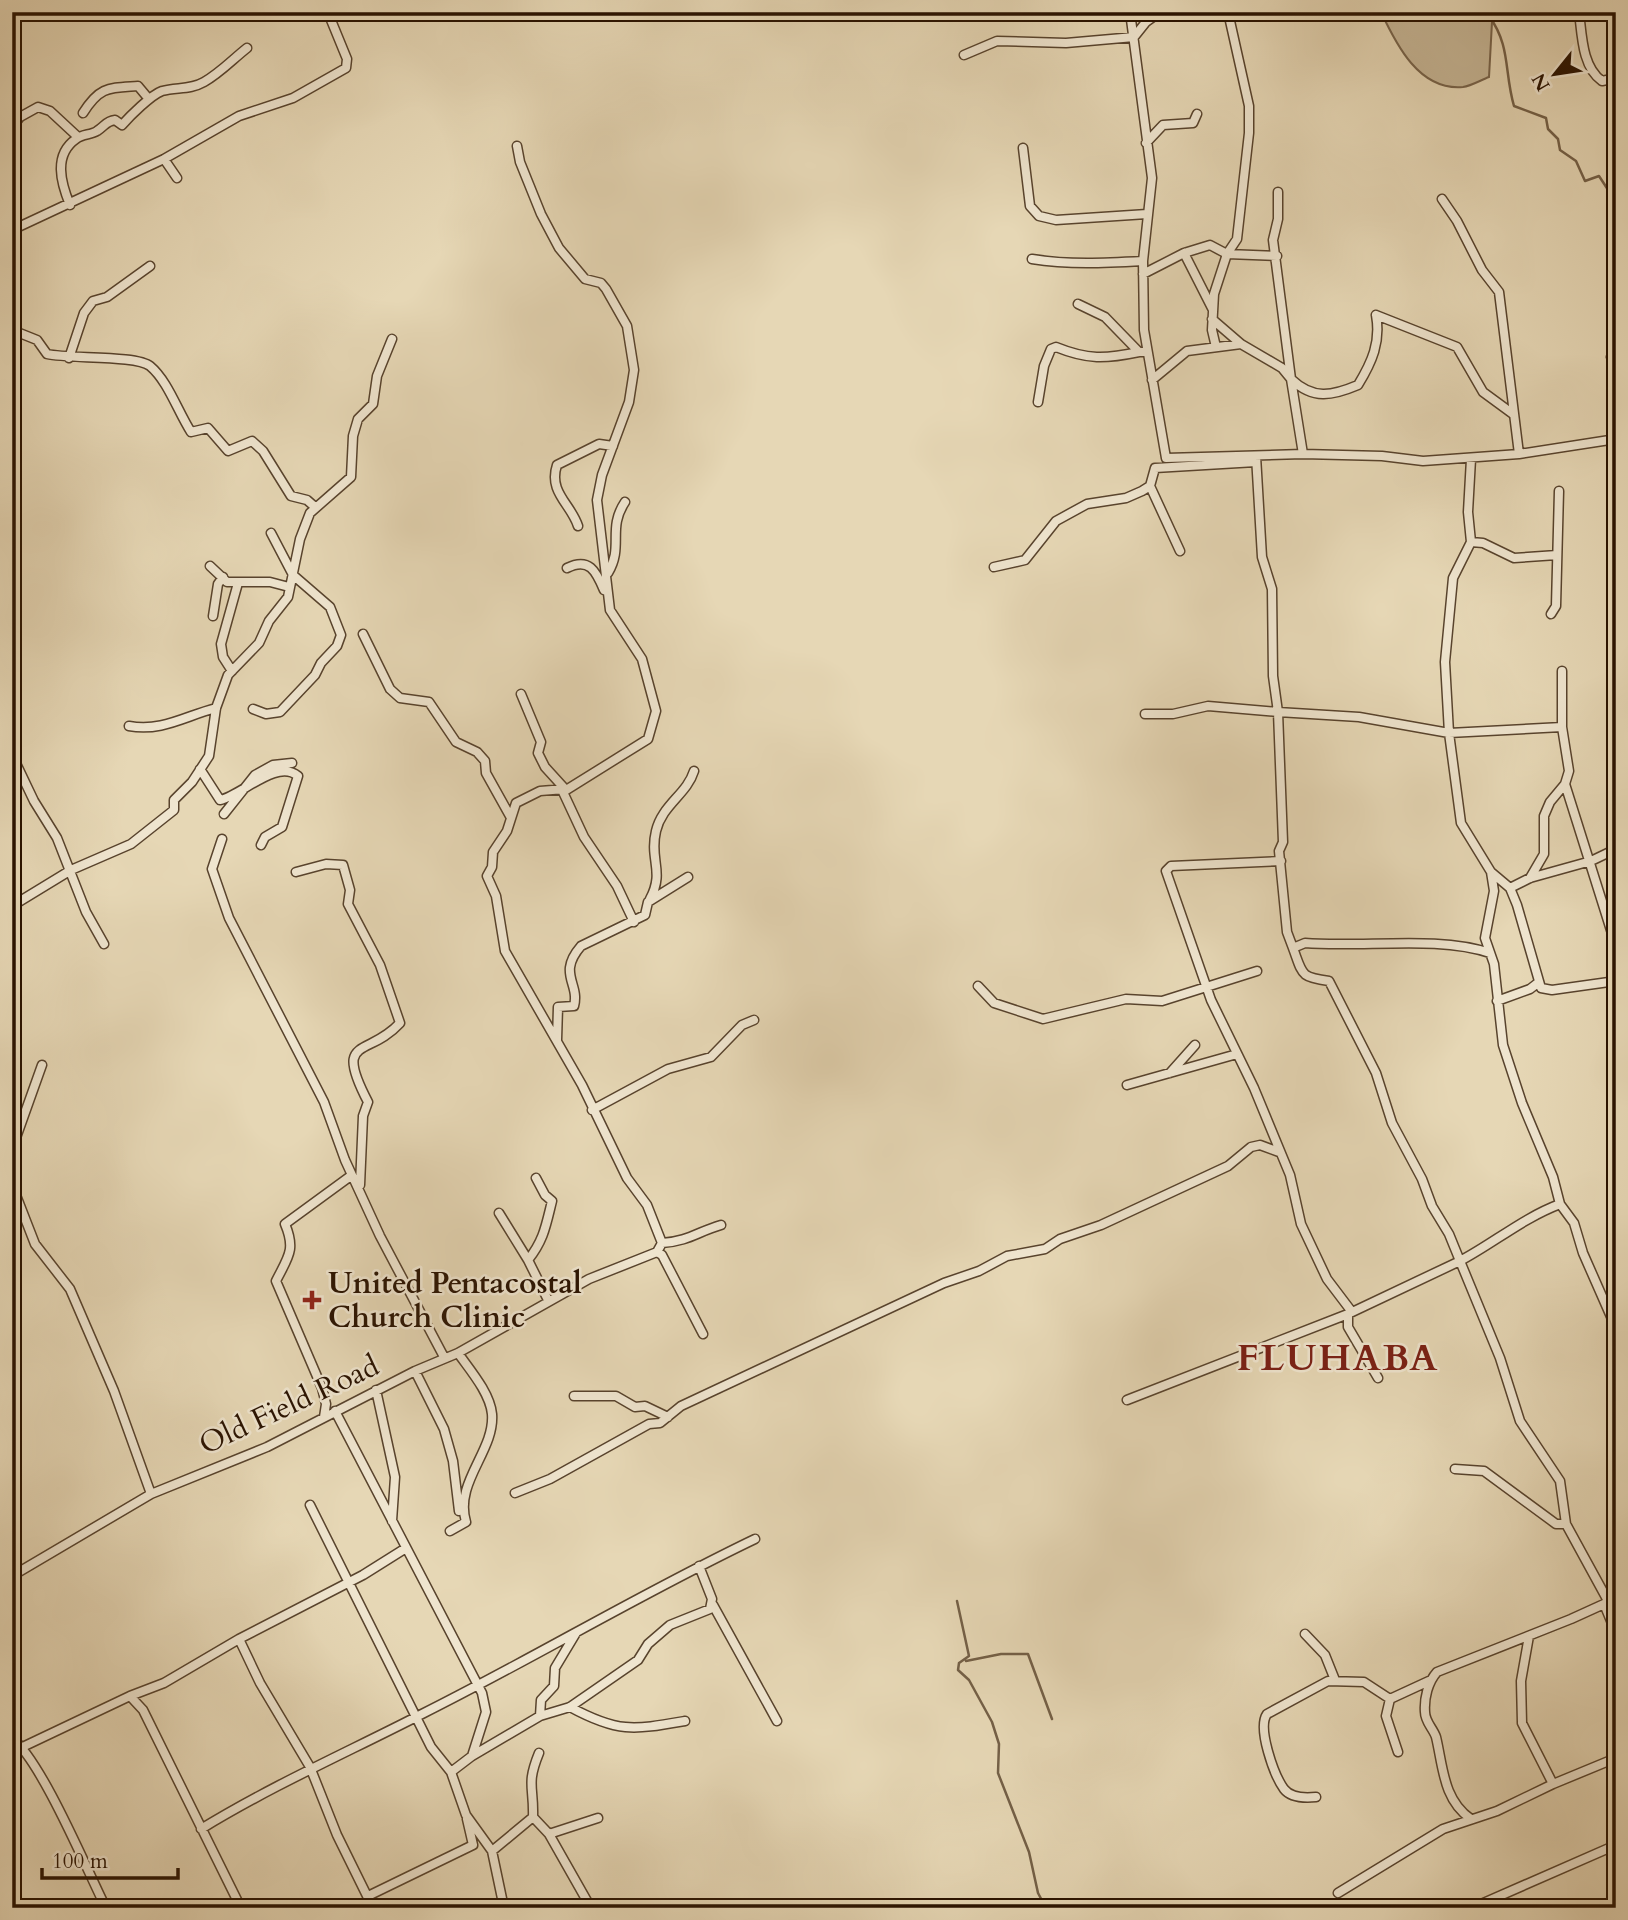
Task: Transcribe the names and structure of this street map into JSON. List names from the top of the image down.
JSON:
{
  "streets": {
    "street": ["Old Field Road"]
  },
  "districts": ["FLUHABA"],
  "places": {
    "health": ["United Pentacostal Church Clinic"]
  },
  "scale_bar": "100 m",
  "north": "bottom left"
}
